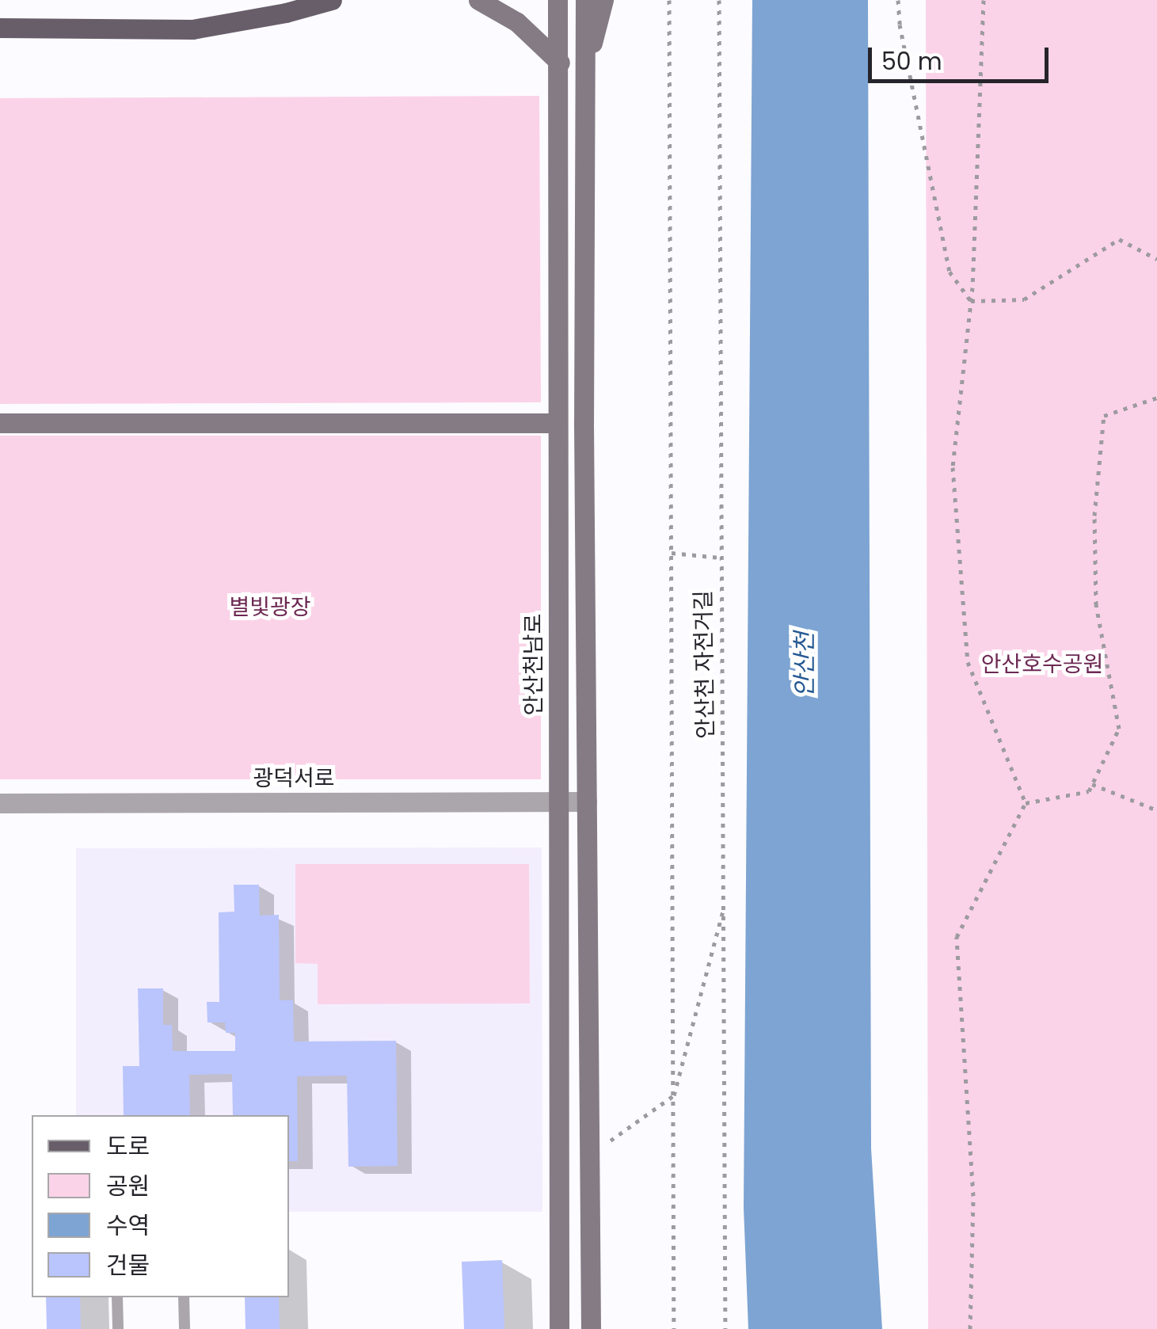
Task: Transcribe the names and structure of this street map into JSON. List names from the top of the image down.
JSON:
{
  "streets": {
    "street": ["안산천남로", "광덕서로"],
    "path": ["안산천 자전거길"]
  },
  "crossings": [
    ["안산천남로", "광덕서로"]
  ],
  "water": ["안산천"],
  "parks": ["별빛광장", "안산호수공원"],
  "legend": [
    "도로",
    "공원",
    "수역",
    "건물"
  ],
  "scale_bar": "50 m"
}
